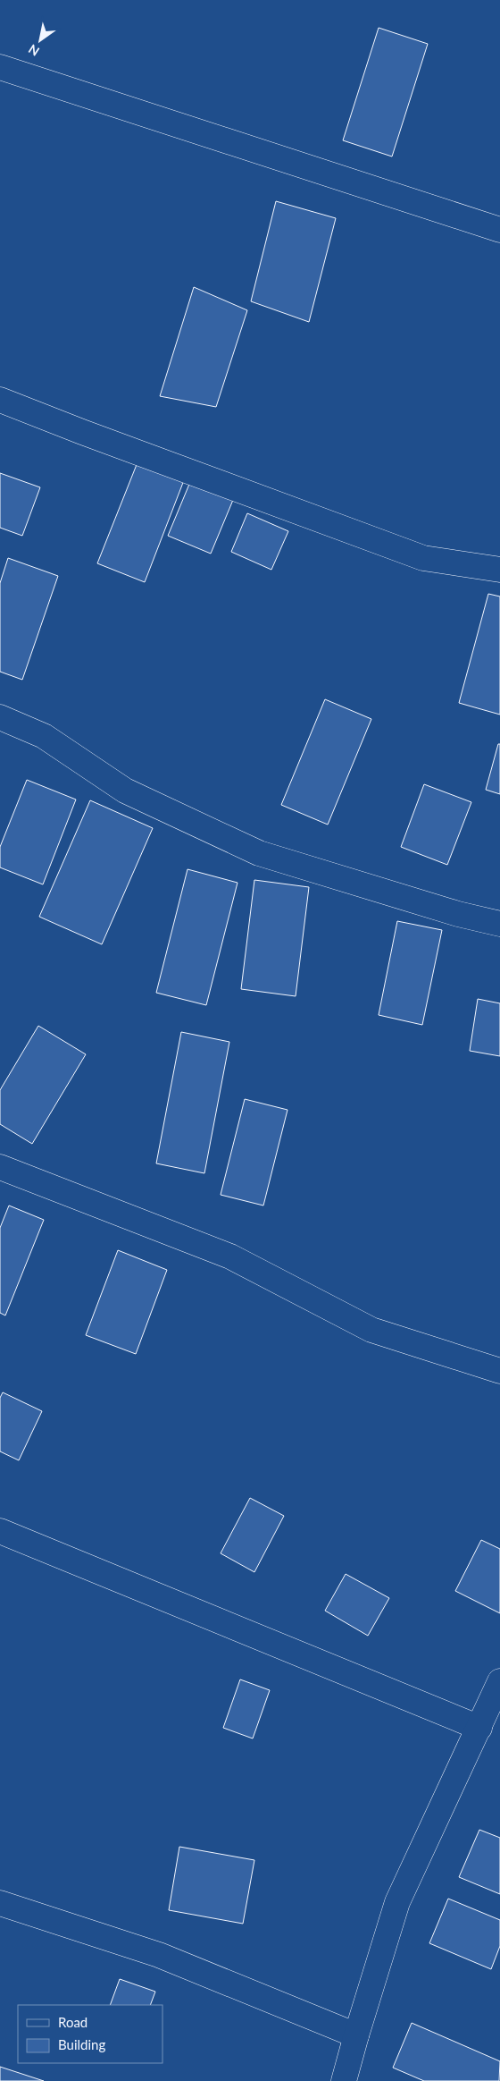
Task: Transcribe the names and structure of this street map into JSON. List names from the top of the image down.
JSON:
{
  "legend": ["Road", "Building"],
  "north": "bottom left"
}
